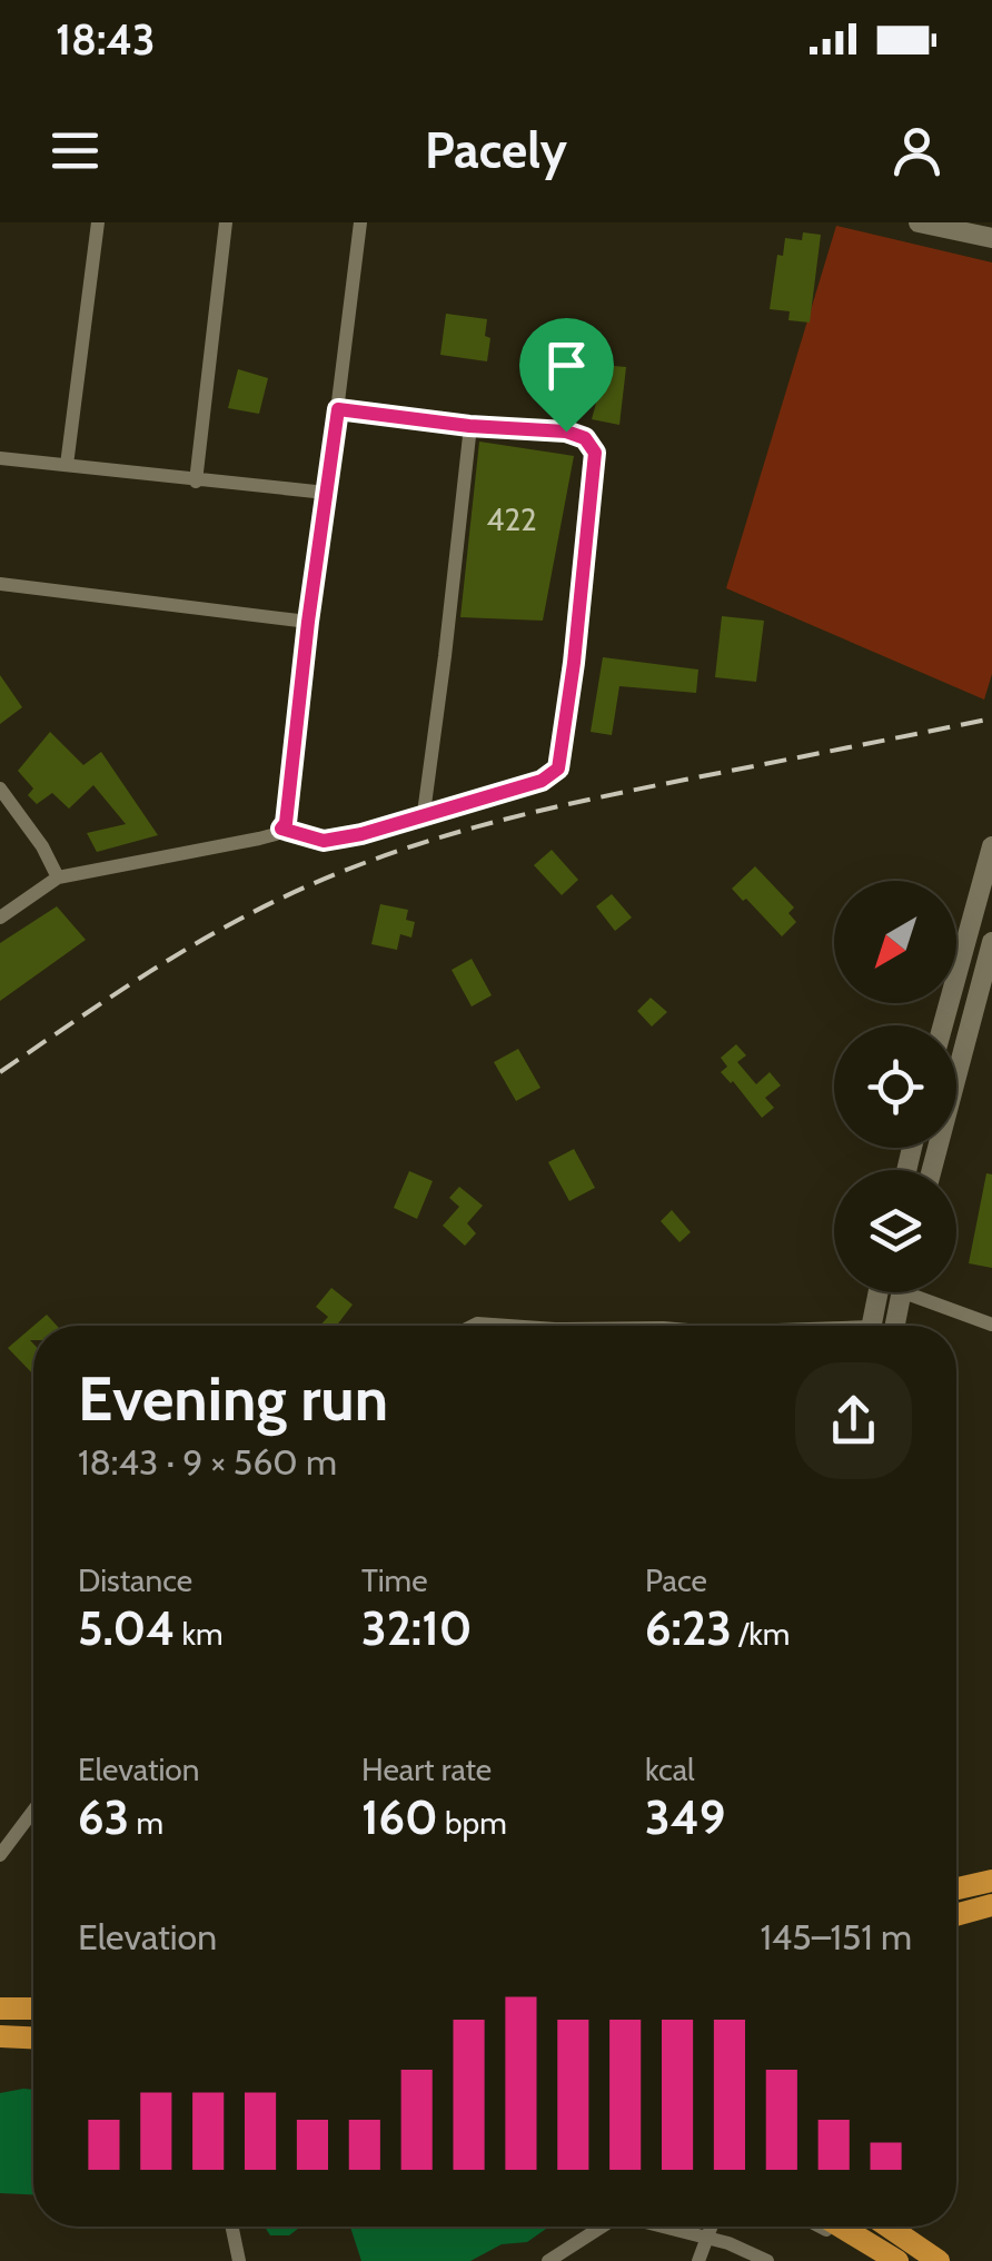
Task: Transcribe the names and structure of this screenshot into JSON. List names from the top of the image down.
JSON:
{
  "house_numbers": ["422"],
  "north": "bottom left",
  "page": {
    "status": "18:43",
    "header": "Pacely",
    "heading": ["Evening run", "18:43 · 9 × 560 m"],
    "stats": [
      ["Distance", "5.04 km"],
      ["Time", "32:10"],
      ["Pace", "6:23 /km"],
      ["Elevation", "63 m"],
      ["Heart rate", "160 bpm"],
      ["kcal", "349"]
    ],
    "chart": ["Elevation", "145–151 m"]
  }
}
